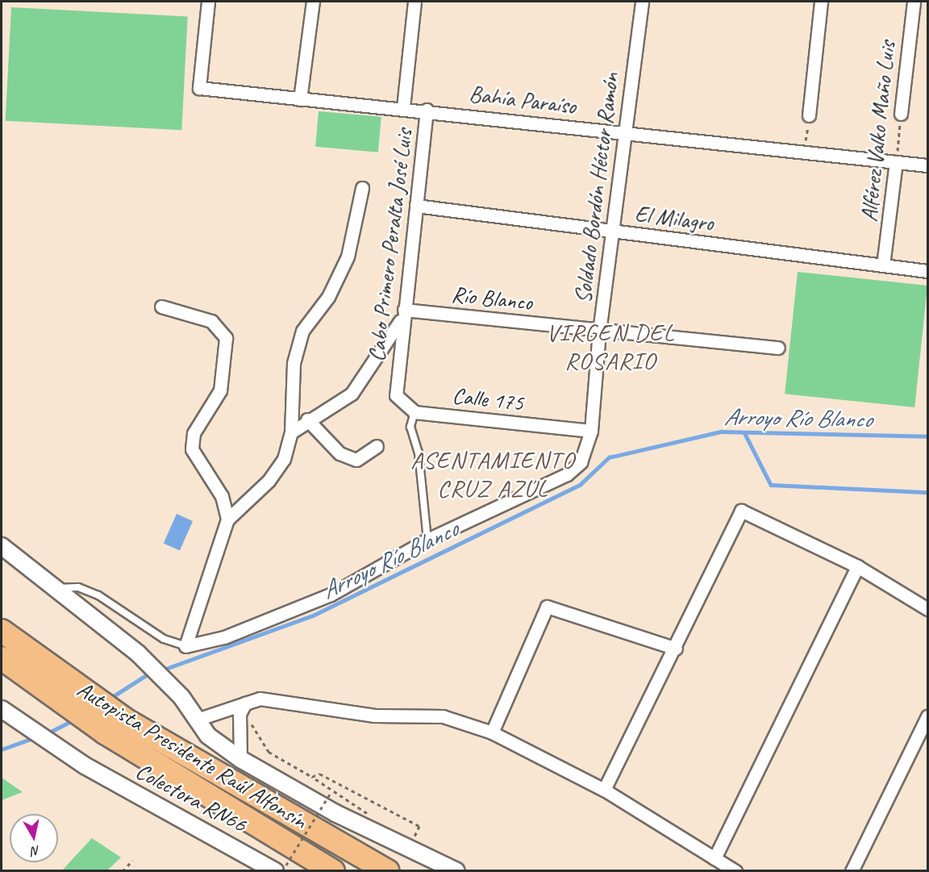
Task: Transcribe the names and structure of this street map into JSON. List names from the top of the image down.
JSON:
{
  "streets": {
    "highway": ["Autopista Presidente Raúl Alfonsín"],
    "street": [
      "Bahía Paraíso",
      "Alférez Valko Maño Luis",
      "Soldado Bordón Héctor Ramón",
      "El Milagro",
      "Cabo Primero Peralta José Luis",
      "Río Blanco",
      "Calle 175",
      "Colectora RN66"
    ]
  },
  "crossings": [
    ["Bahía Paraíso", "Alférez Valko Maño Luis"],
    ["Bahía Paraíso", "Soldado Bordón Héctor Ramón"],
    ["Bahía Paraíso", "Cabo Primero Peralta José Luis"],
    ["Alférez Valko Maño Luis", "El Milagro"],
    ["Soldado Bordón Héctor Ramón", "El Milagro"],
    ["Soldado Bordón Héctor Ramón", "Río Blanco"],
    ["Soldado Bordón Héctor Ramón", "Calle 175"],
    ["El Milagro", "Cabo Primero Peralta José Luis"],
    ["Cabo Primero Peralta José Luis", "Río Blanco"],
    ["Cabo Primero Peralta José Luis", "Calle 175"]
  ],
  "districts": ["VIRGEN DEL ROSARIO", "ASENTAMIENTO CRUZ AZUL"],
  "water": ["Arroyo Río Blanco"],
  "north": "bottom"
}
